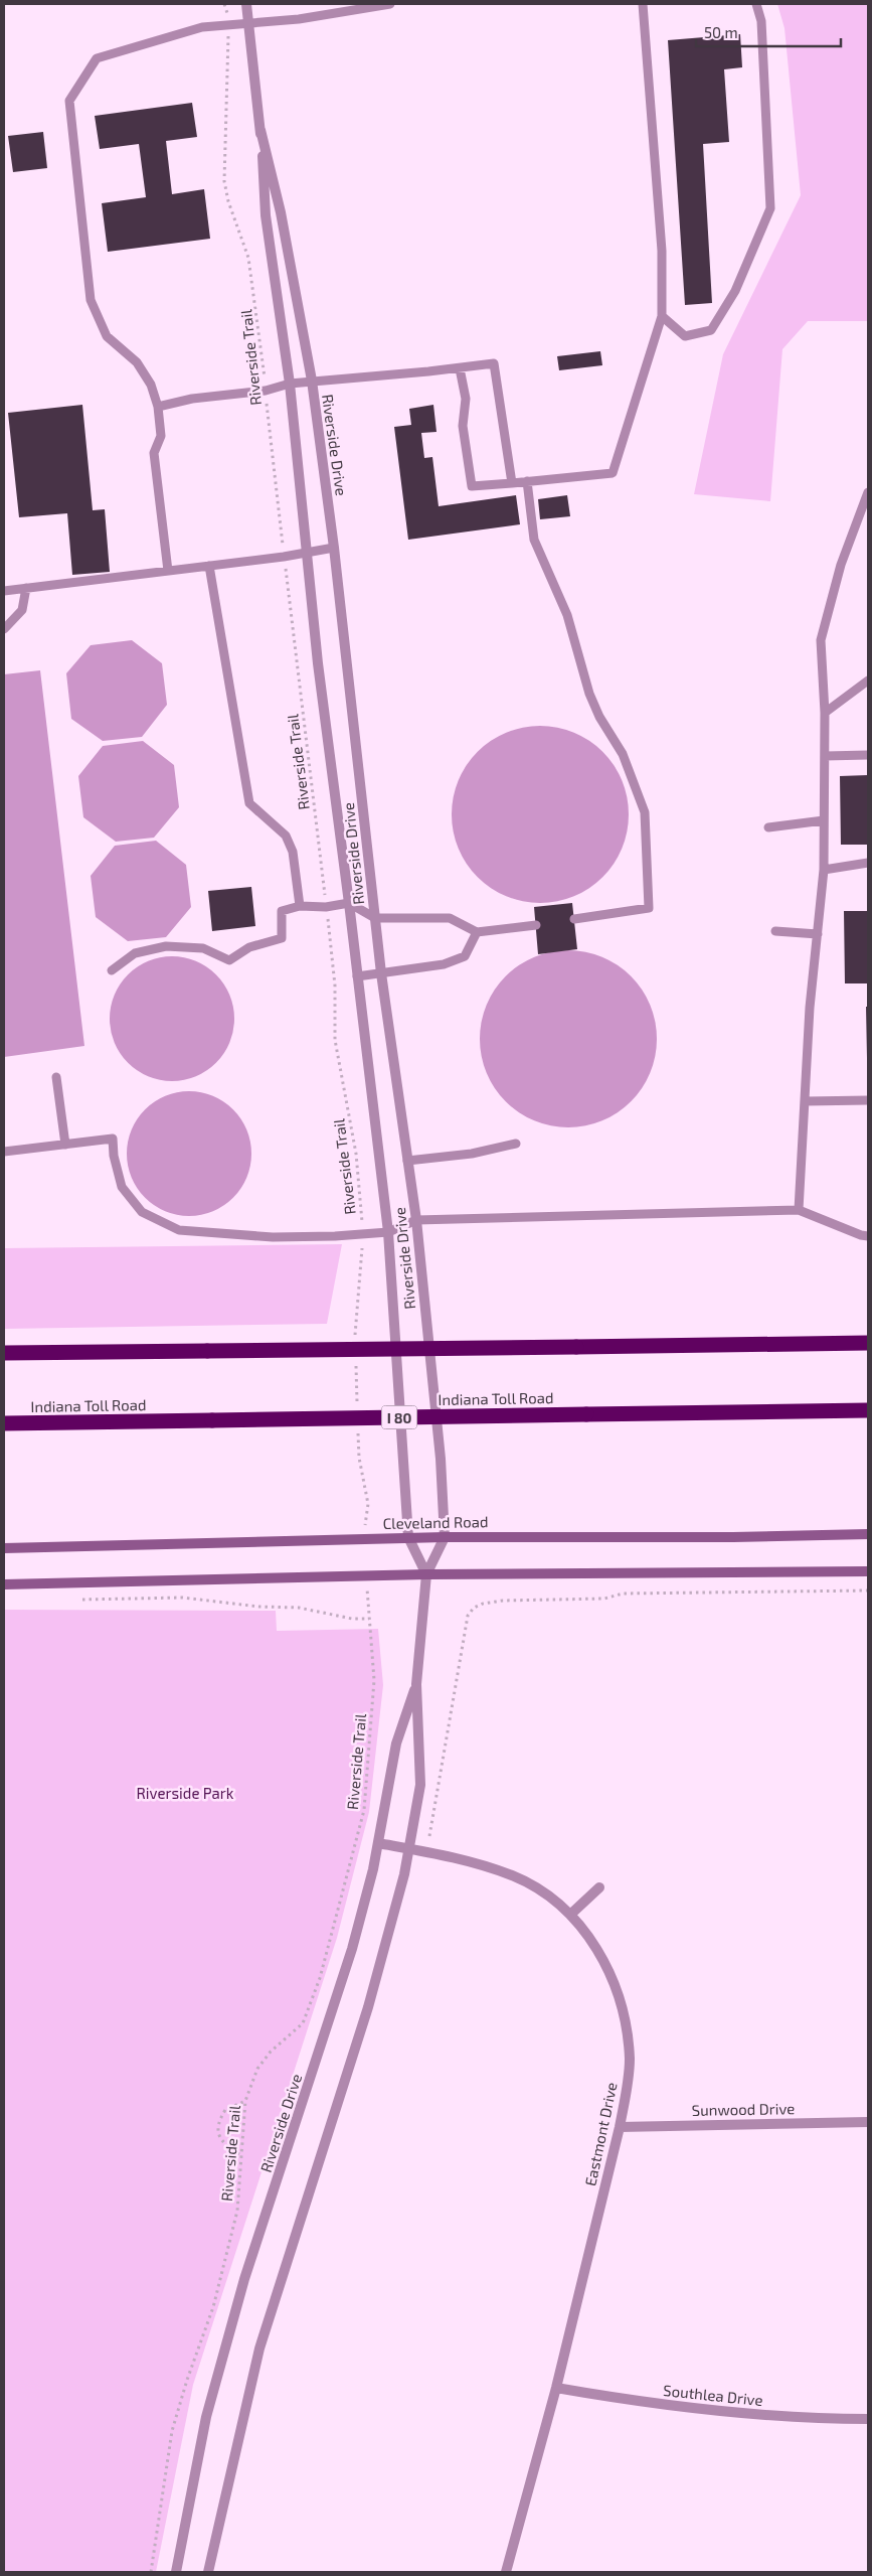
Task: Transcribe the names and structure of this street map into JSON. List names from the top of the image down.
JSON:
{
  "streets": {
    "highway": ["Indiana Toll Road", "I 80"],
    "main road": ["Cleveland Road"],
    "street": [
      "Riverside Drive",
      "Sunwood Drive",
      "Eastmont Drive",
      "Southlea Drive"
    ],
    "path": ["Riverside Trail"]
  },
  "crossings": [
    ["Riverside Drive", "Cleveland Road"],
    ["Riverside Drive", "Eastmont Drive"],
    ["Sunwood Drive", "Eastmont Drive"],
    ["Eastmont Drive", "Southlea Drive"]
  ],
  "parks": ["Riverside Park"],
  "scale_bar": "50 m"
}
